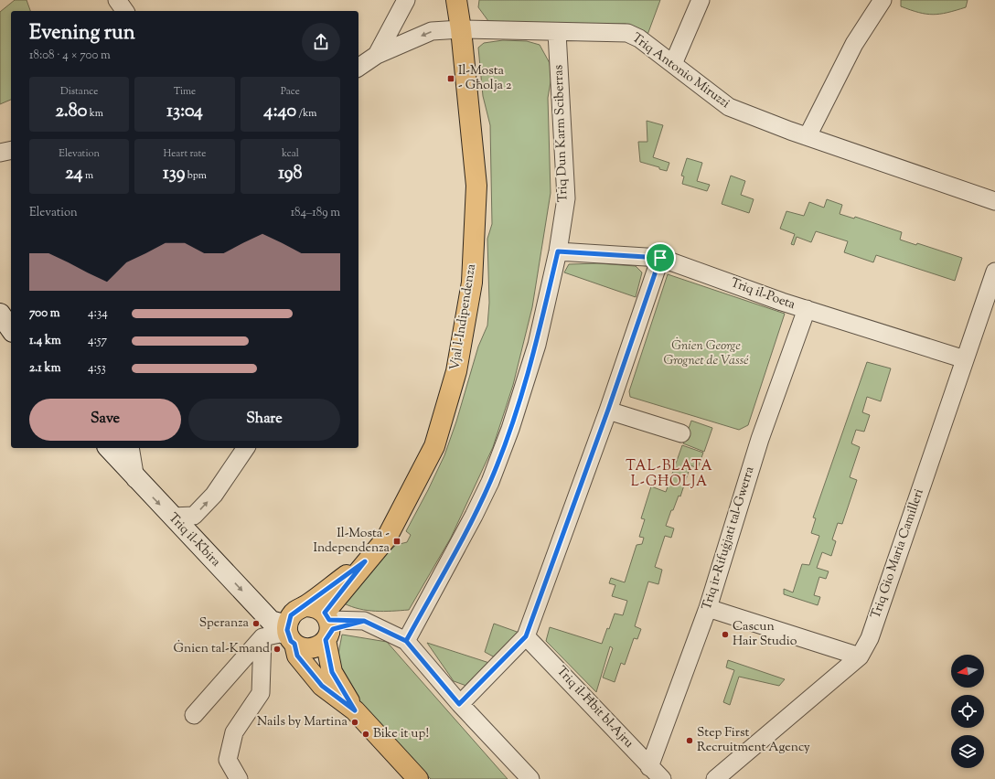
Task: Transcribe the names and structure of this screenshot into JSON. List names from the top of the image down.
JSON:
{
  "streets": {
    "main road": ["Vjal l-Indipendenza", "Triq il-Kbira"],
    "street": [
      "Triq Antonio Miruzzi",
      "Triq Dun Karm Sciberras",
      "Triq il-Poeta",
      "Triq ir-Rifuġjati tal-Gwerra",
      "Triq Gio Maria Camilleri",
      "Triq il-Ħbit bl-Ajru"
    ]
  },
  "crossings": [
    ["Triq Antonio Miruzzi", "Triq Dun Karm Sciberras"],
    ["Triq Antonio Miruzzi", "Vjal l-Indipendenza"],
    ["Triq Dun Karm Sciberras", "Triq il-Poeta"],
    ["Triq il-Poeta", "Triq ir-Rifuġjati tal-Gwerra"],
    ["Triq il-Poeta", "Triq Gio Maria Camilleri"],
    ["Vjal l-Indipendenza", "Triq il-Kbira"],
    ["Triq ir-Rifuġjati tal-Gwerra", "Triq il-Ħbit bl-Ajru"]
  ],
  "one_way": ["Triq il-Kbira"],
  "districts": ["TAL-BLATA L-GĦOLJA"],
  "parks": ["Ġnien George Grognet de Vassé"],
  "places": {
    "transit": ["Il-Mosta - Għolja 2", "Il-Mosta - Independenza"],
    "other": [
      "Speranza",
      "Cascun Hair Studio",
      "Ġnien tal-Kmand",
      "Nails by Martina",
      "Bike it up!",
      "Step First Recruitment Agency"
    ]
  },
  "north": "left",
  "page": {
    "heading": ["Evening run", "18:08 · 4 × 700 m"],
    "stats": [
      ["Distance", "2.80 km"],
      ["Time", "13:04"],
      ["Pace", "4:40 /km"],
      ["Elevation", "24 m"],
      ["Heart rate", "139 bpm"],
      ["kcal", "198"]
    ],
    "chart": ["Elevation", "184–189 m"],
    "list": [
      {
        "name": "700 m",
        "note": "4:34"
      },
      {
        "name": "1.4 km",
        "note": "4:57"
      },
      {
        "name": "2.1 km",
        "note": "4:53"
      }
    ],
    "buttons": ["Save", "Share"]
  }
}
